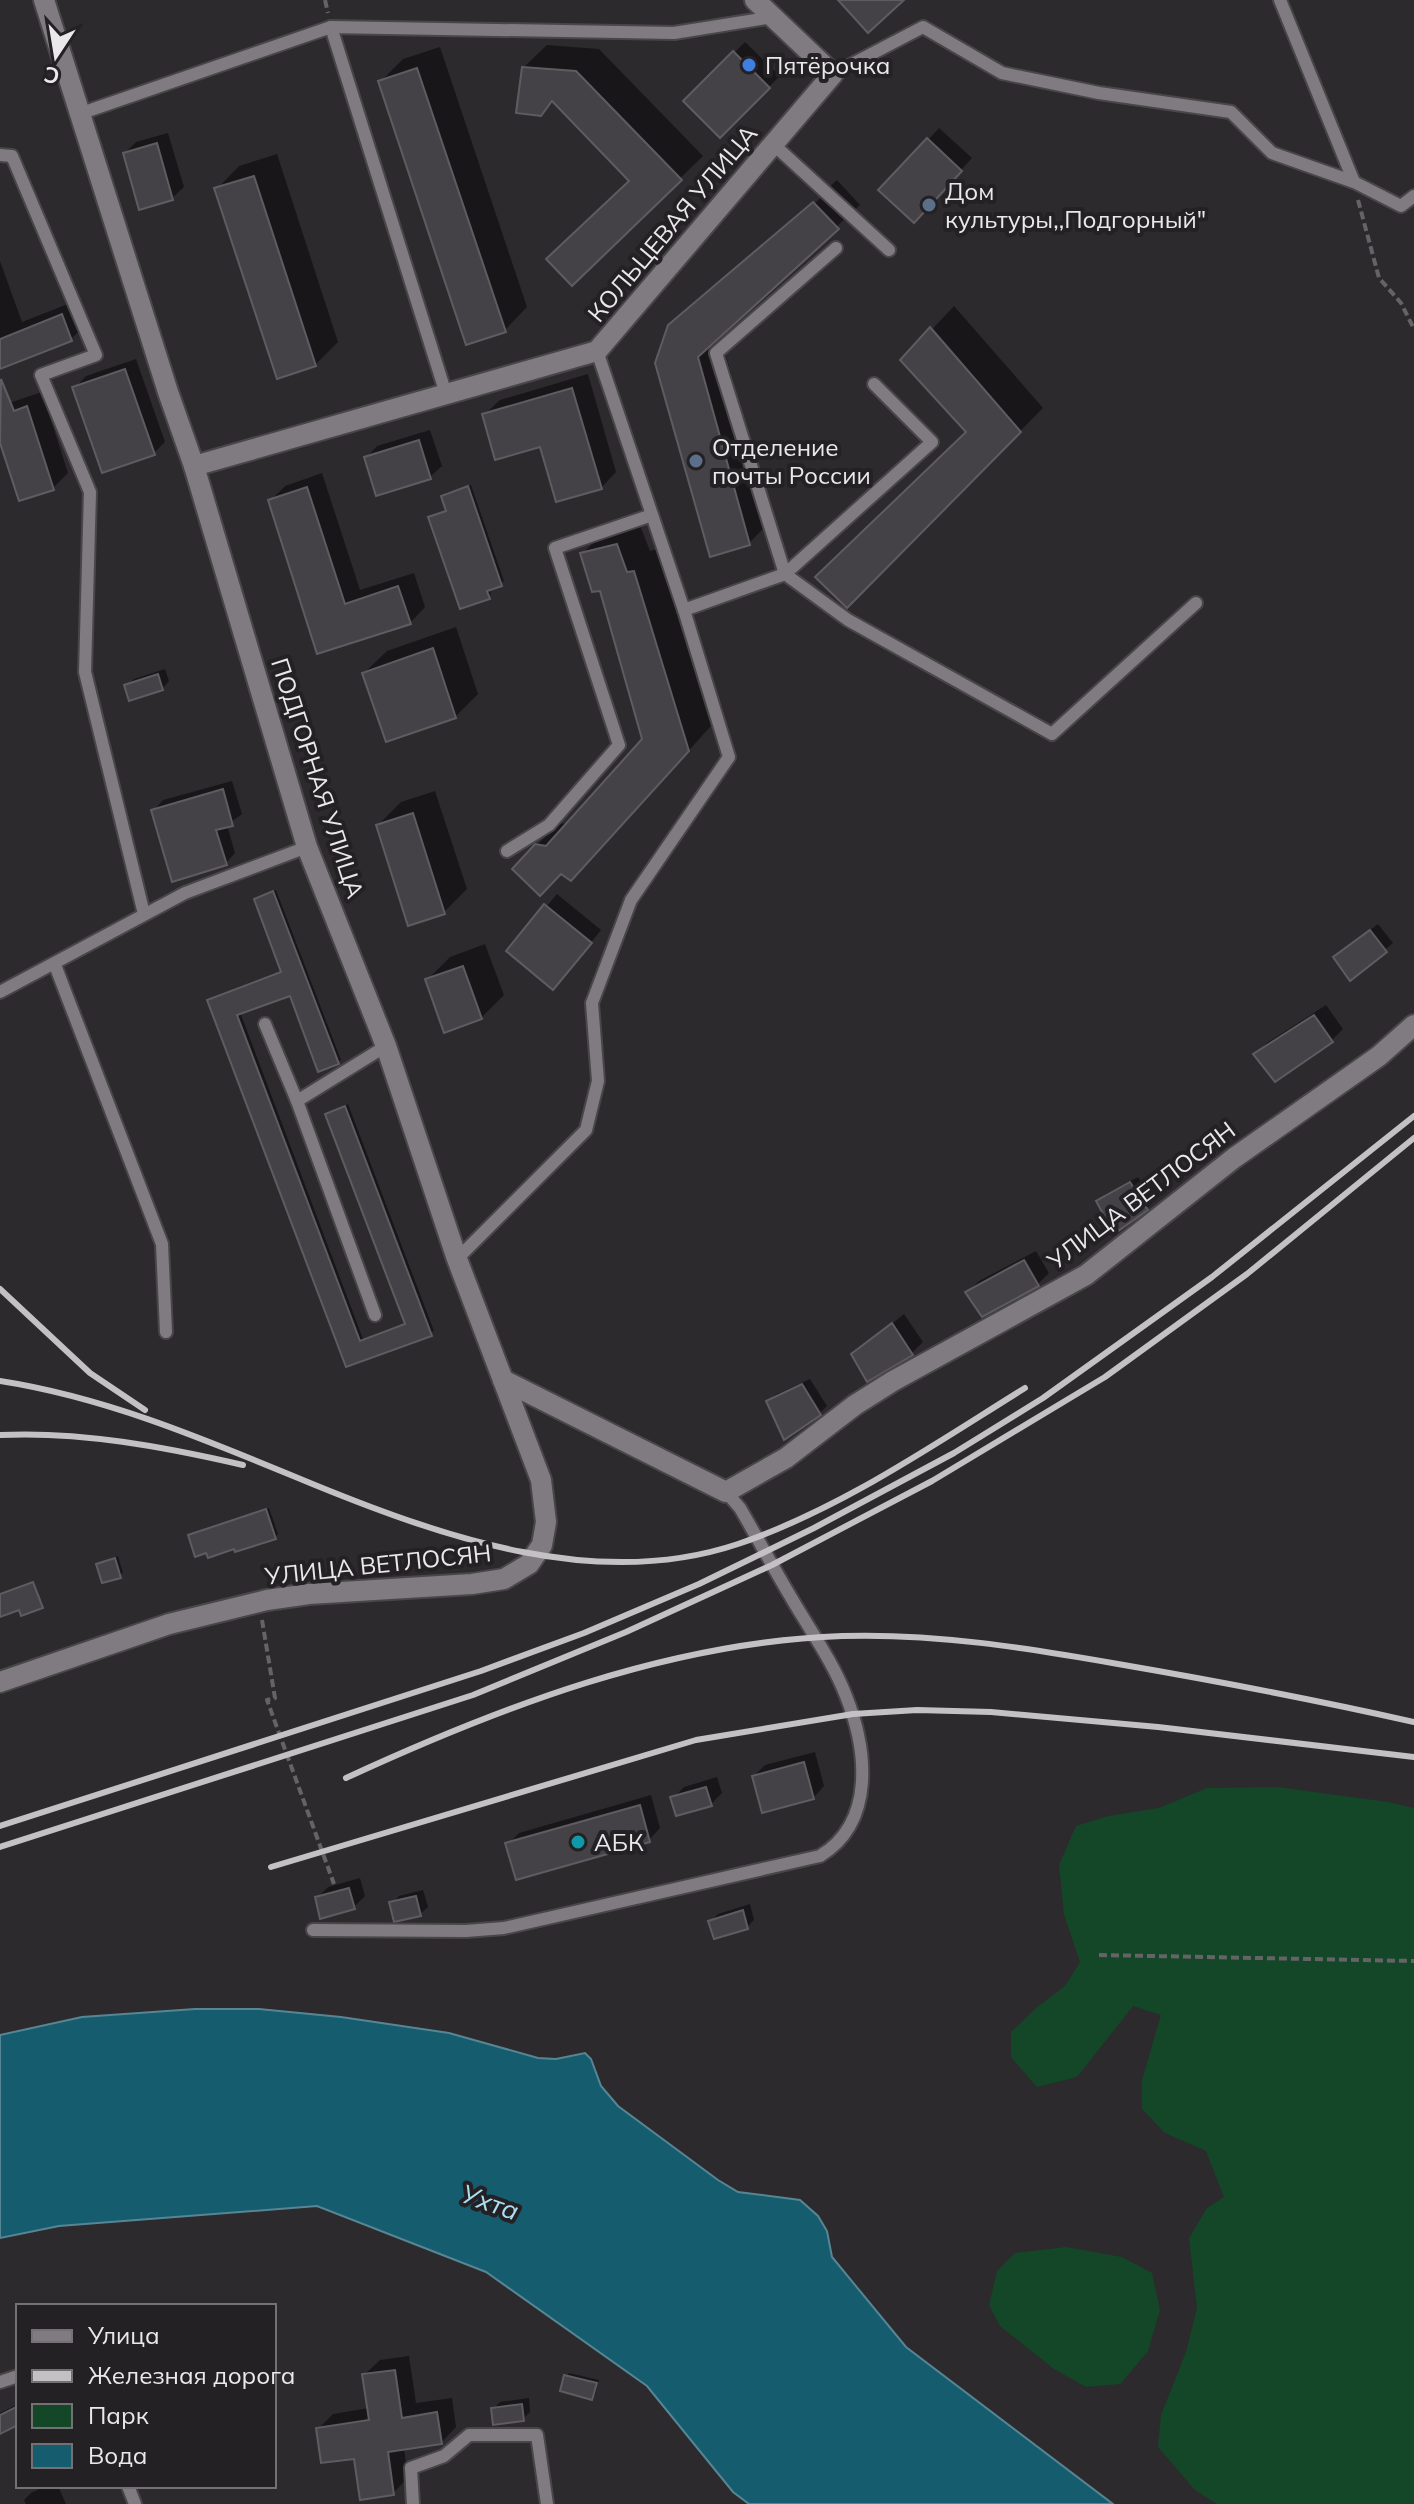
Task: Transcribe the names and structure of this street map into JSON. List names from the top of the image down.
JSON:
{
  "streets": {
    "street": ["КОЛЬЦЕВАЯ УЛИЦА", "ПОДГОРНАЯ УЛИЦА", "УЛИЦА ВЕТЛОСЯН"]
  },
  "crossings": [
    ["КОЛЬЦЕВАЯ УЛИЦА", "ПОДГОРНАЯ УЛИЦА"],
    ["ПОДГОРНАЯ УЛИЦА", "УЛИЦА ВЕТЛОСЯН"]
  ],
  "water": ["Ухта"],
  "places": [
    "Пятёрочка",
    "Дом культуры,,Подгорный\"",
    "Отделение почты России",
    "АБК"
  ],
  "legend": [
    "Улица",
    "Железная дорога",
    "Парк",
    "Вода"
  ],
  "north": "bottom"
}
